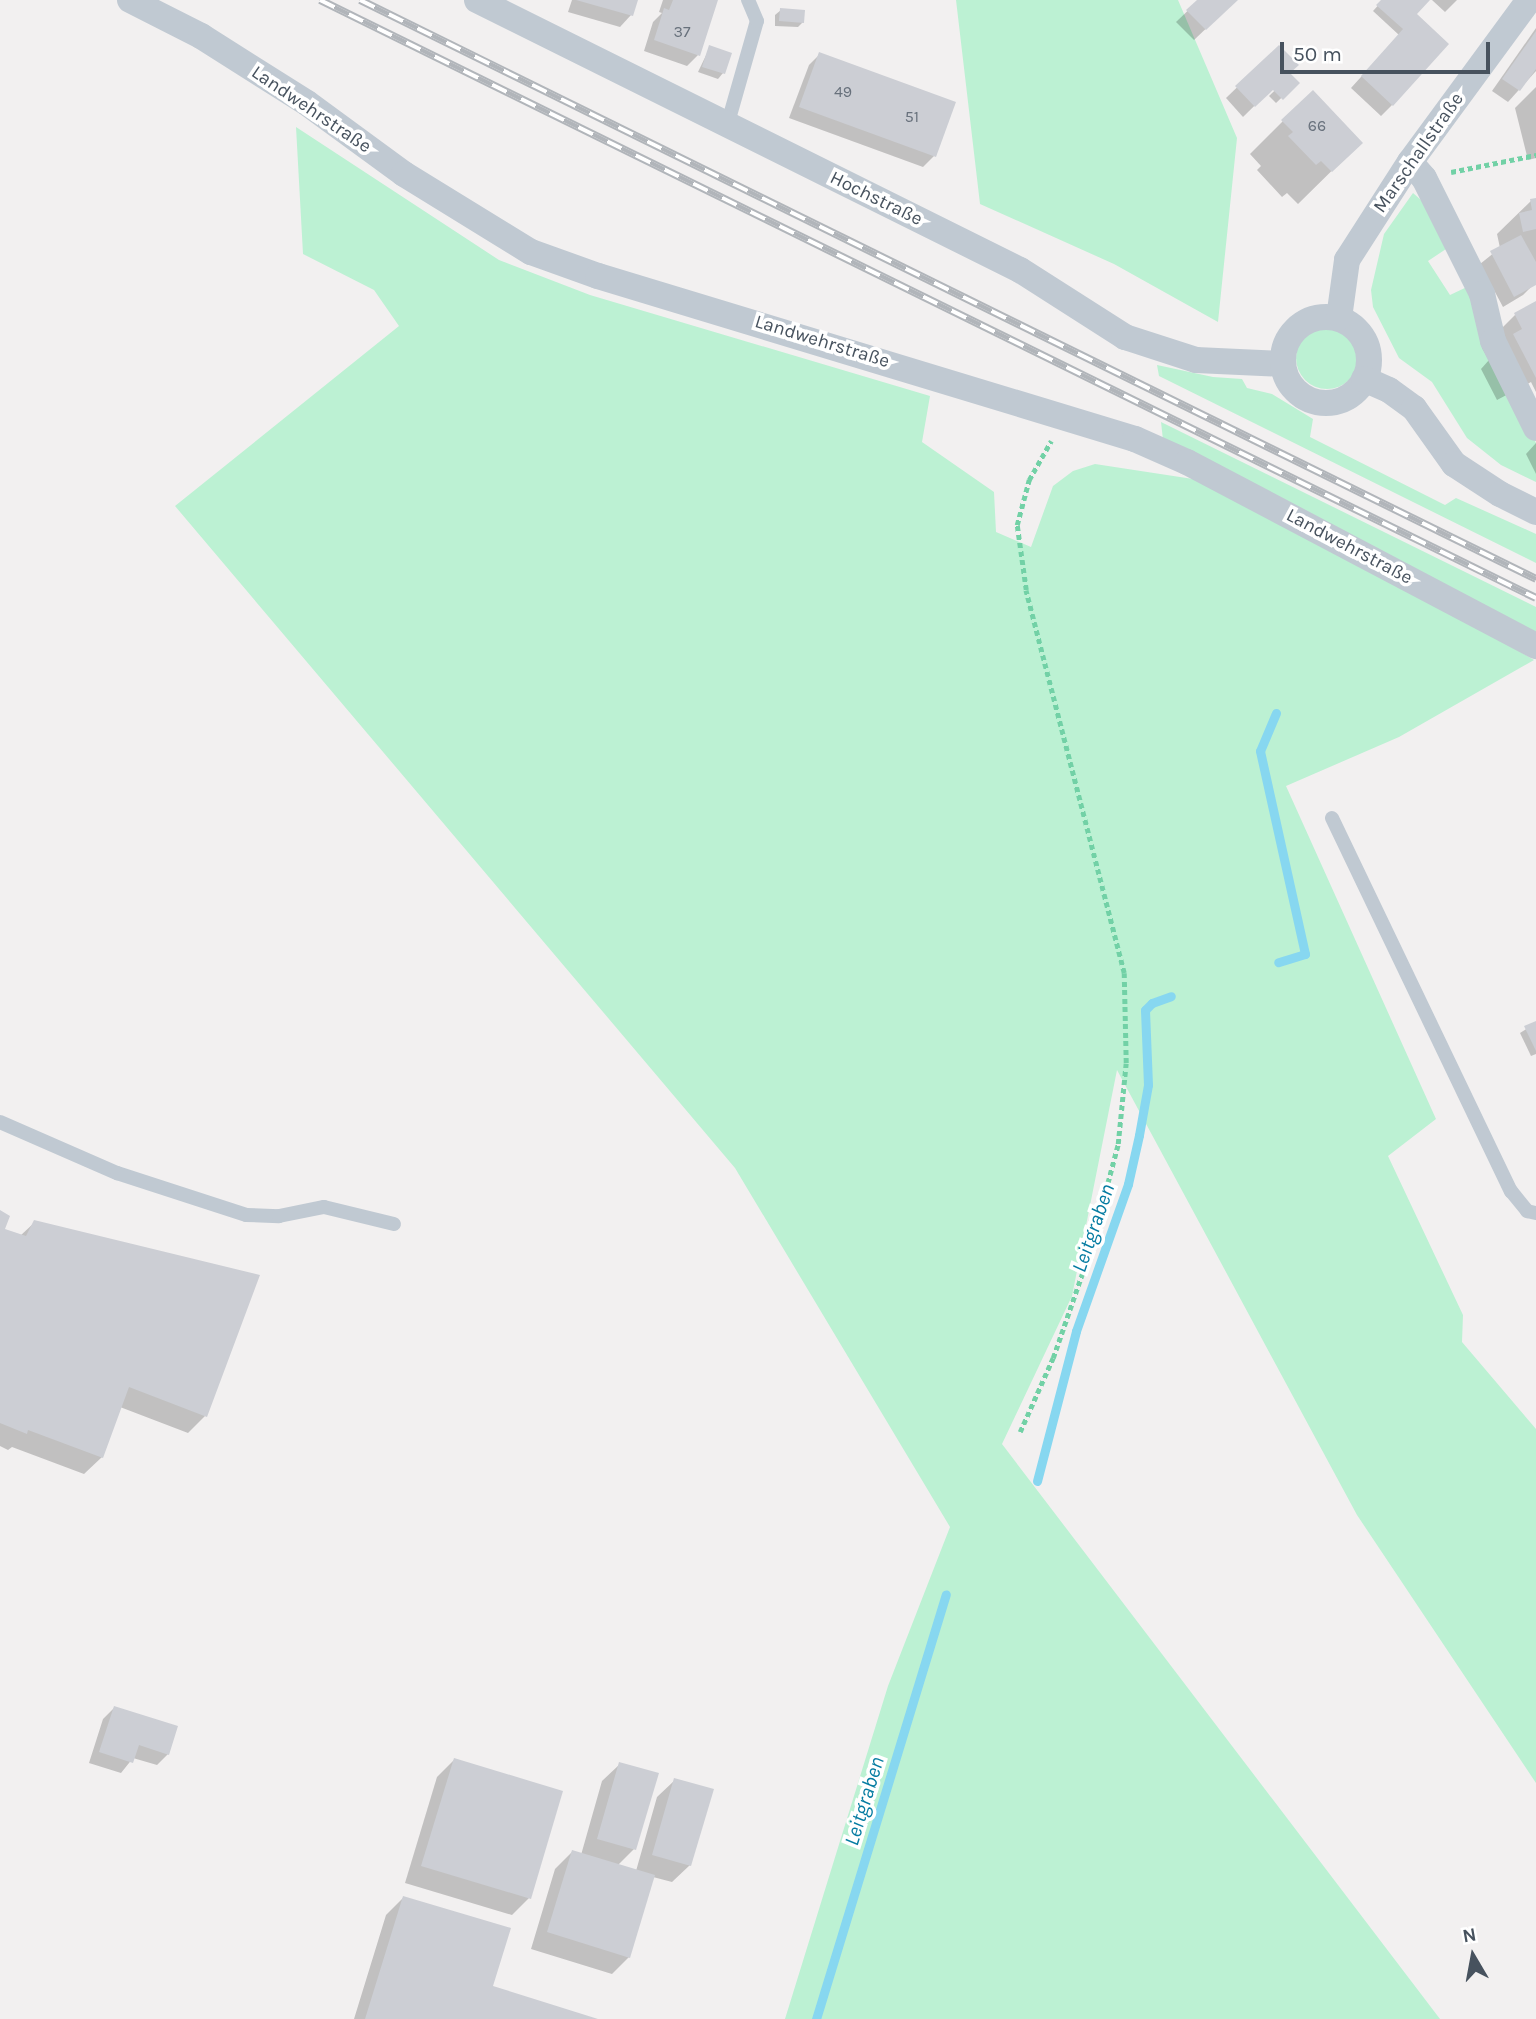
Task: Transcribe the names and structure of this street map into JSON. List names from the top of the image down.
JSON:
{
  "streets": {
    "street": ["Landwehrstraße", "Marschallstraße", "Hochstraße"]
  },
  "crossings": [
    ["Marschallstraße", "Hochstraße"]
  ],
  "water": ["Leitgraben"],
  "house_numbers": [
    "37",
    "49",
    "51",
    "66"
  ],
  "scale_bar": "50 m",
  "north": "top"
}
